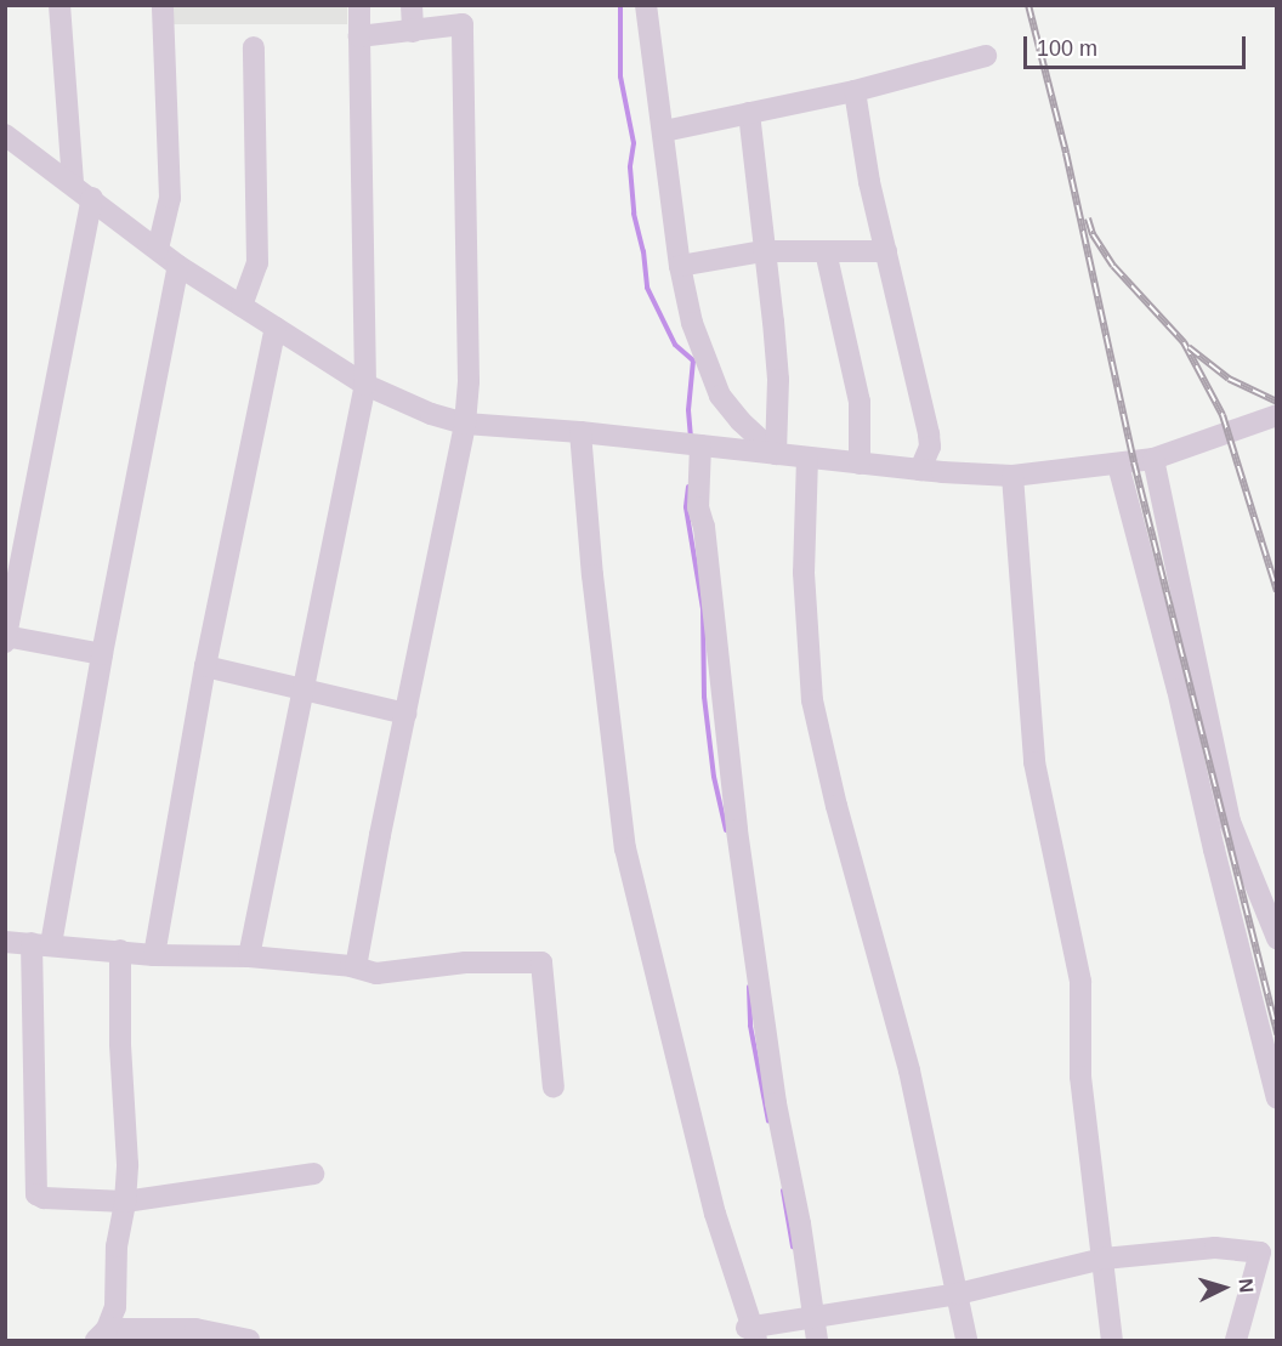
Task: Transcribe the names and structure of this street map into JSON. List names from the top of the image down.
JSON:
{
  "scale_bar": "100 m",
  "north": "right"
}
